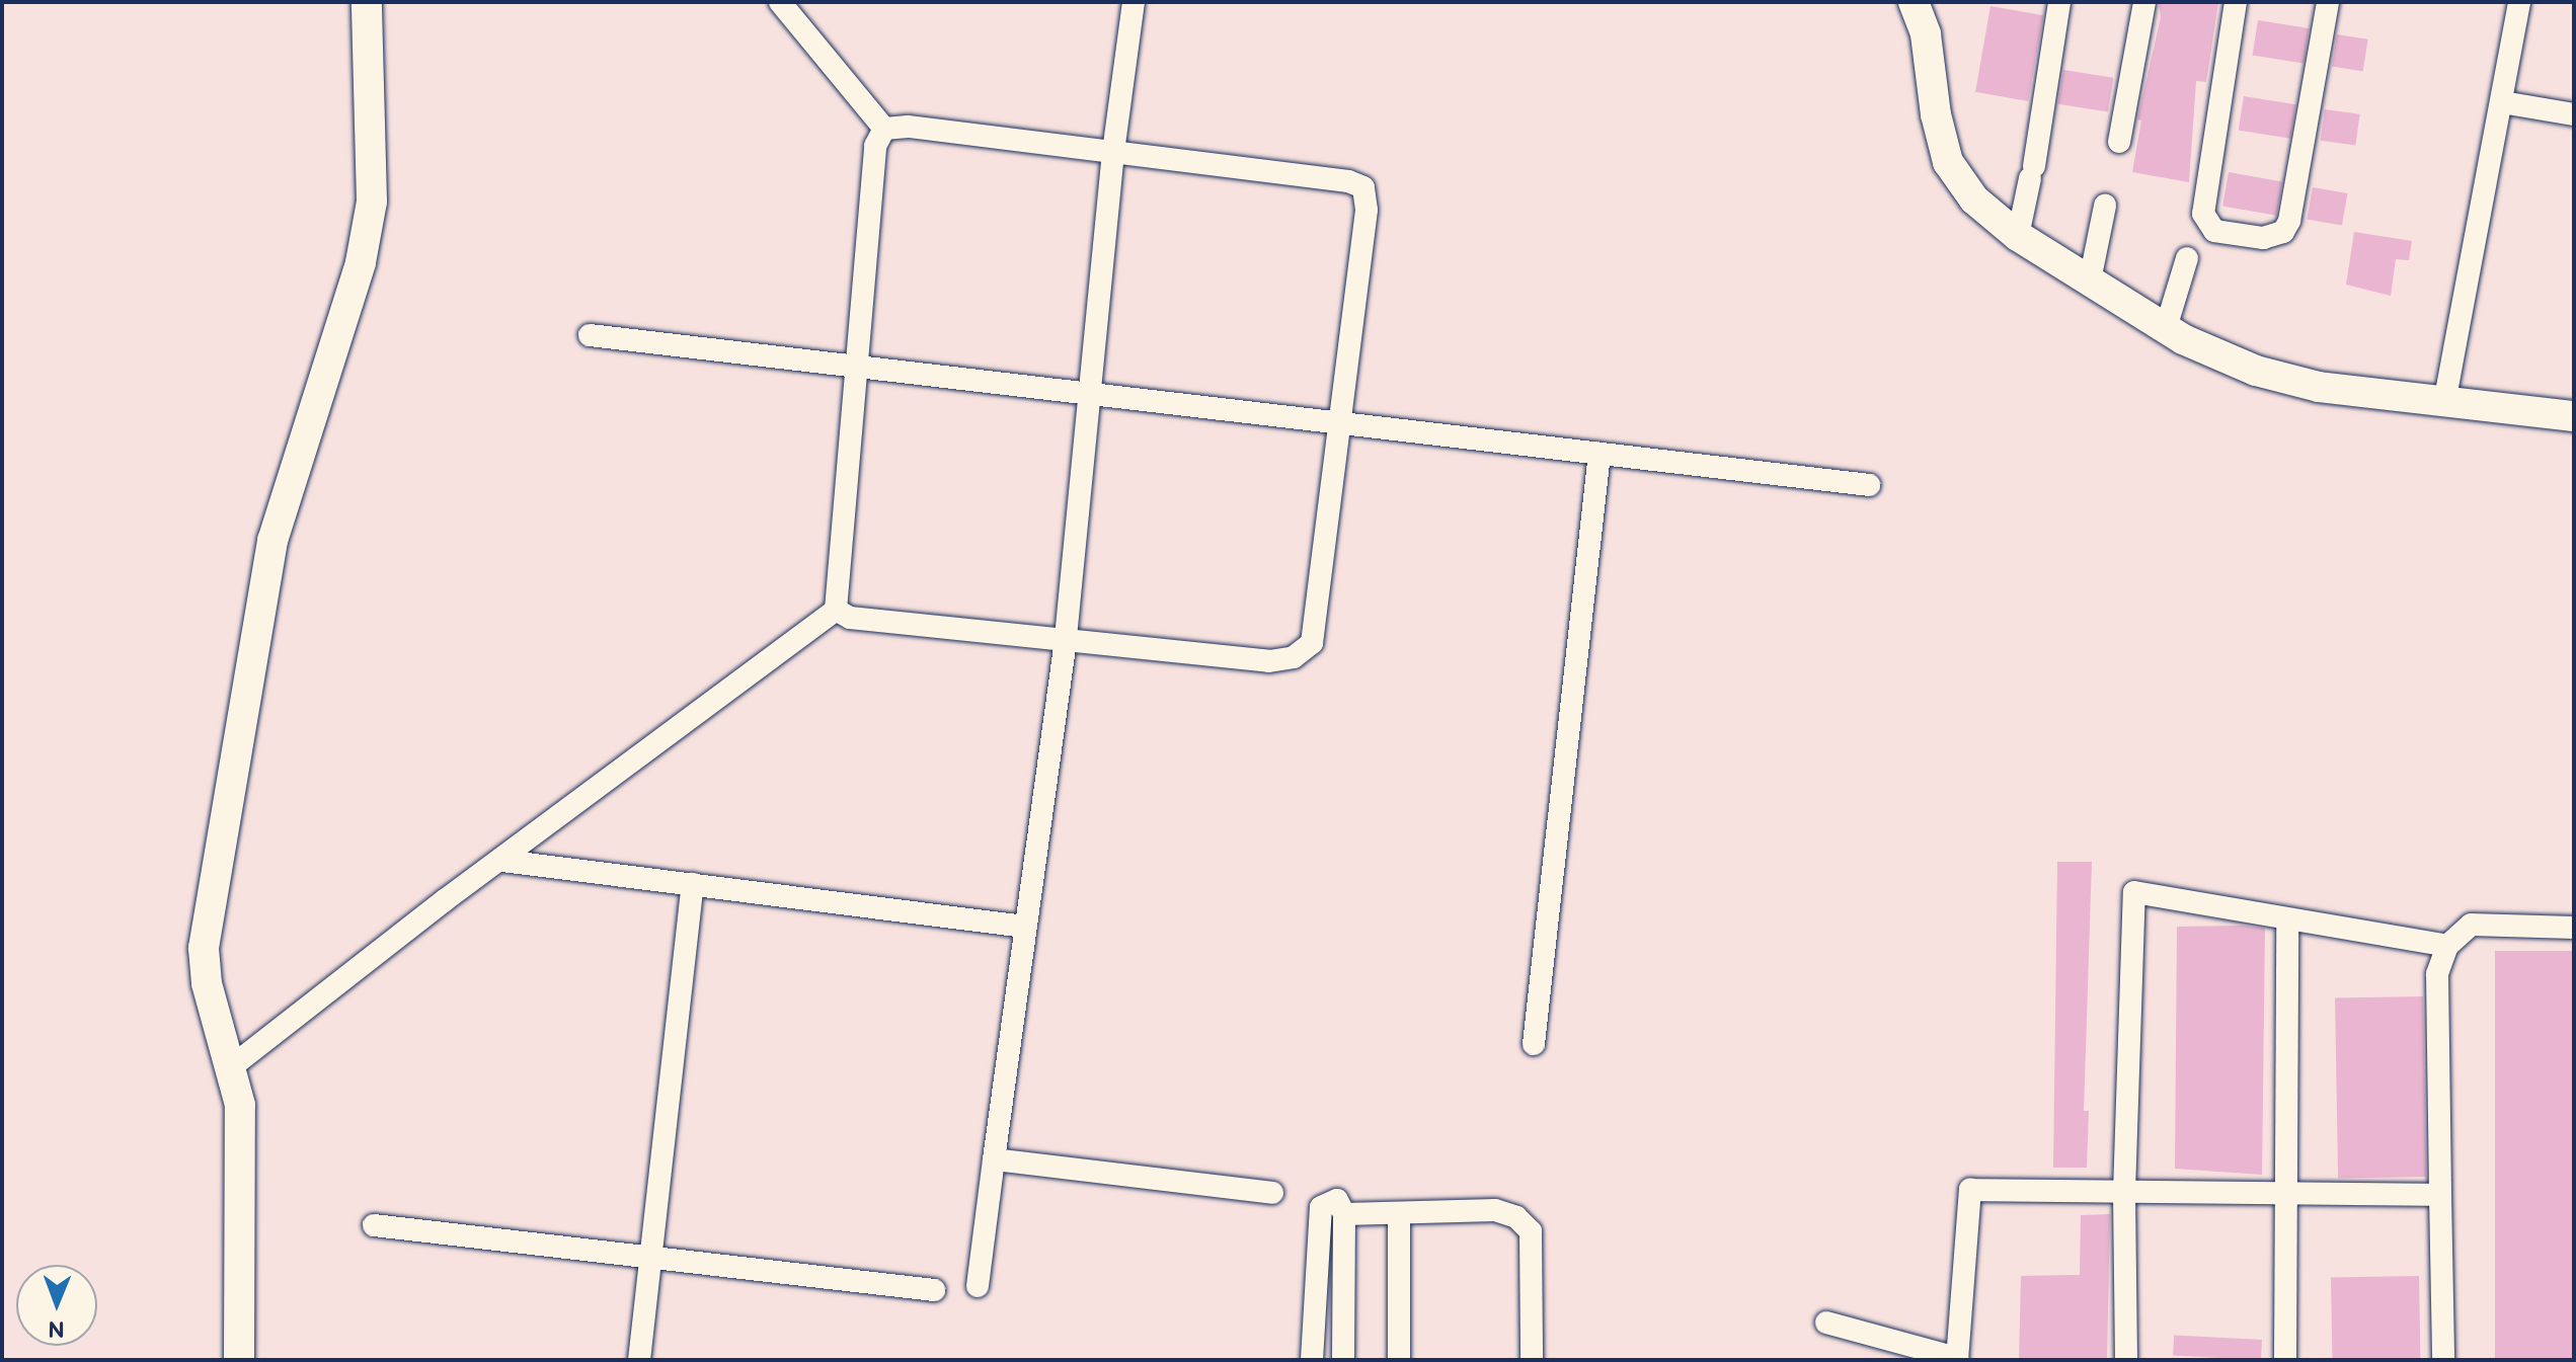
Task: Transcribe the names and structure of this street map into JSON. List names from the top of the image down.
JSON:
{
  "north": "bottom"
}
